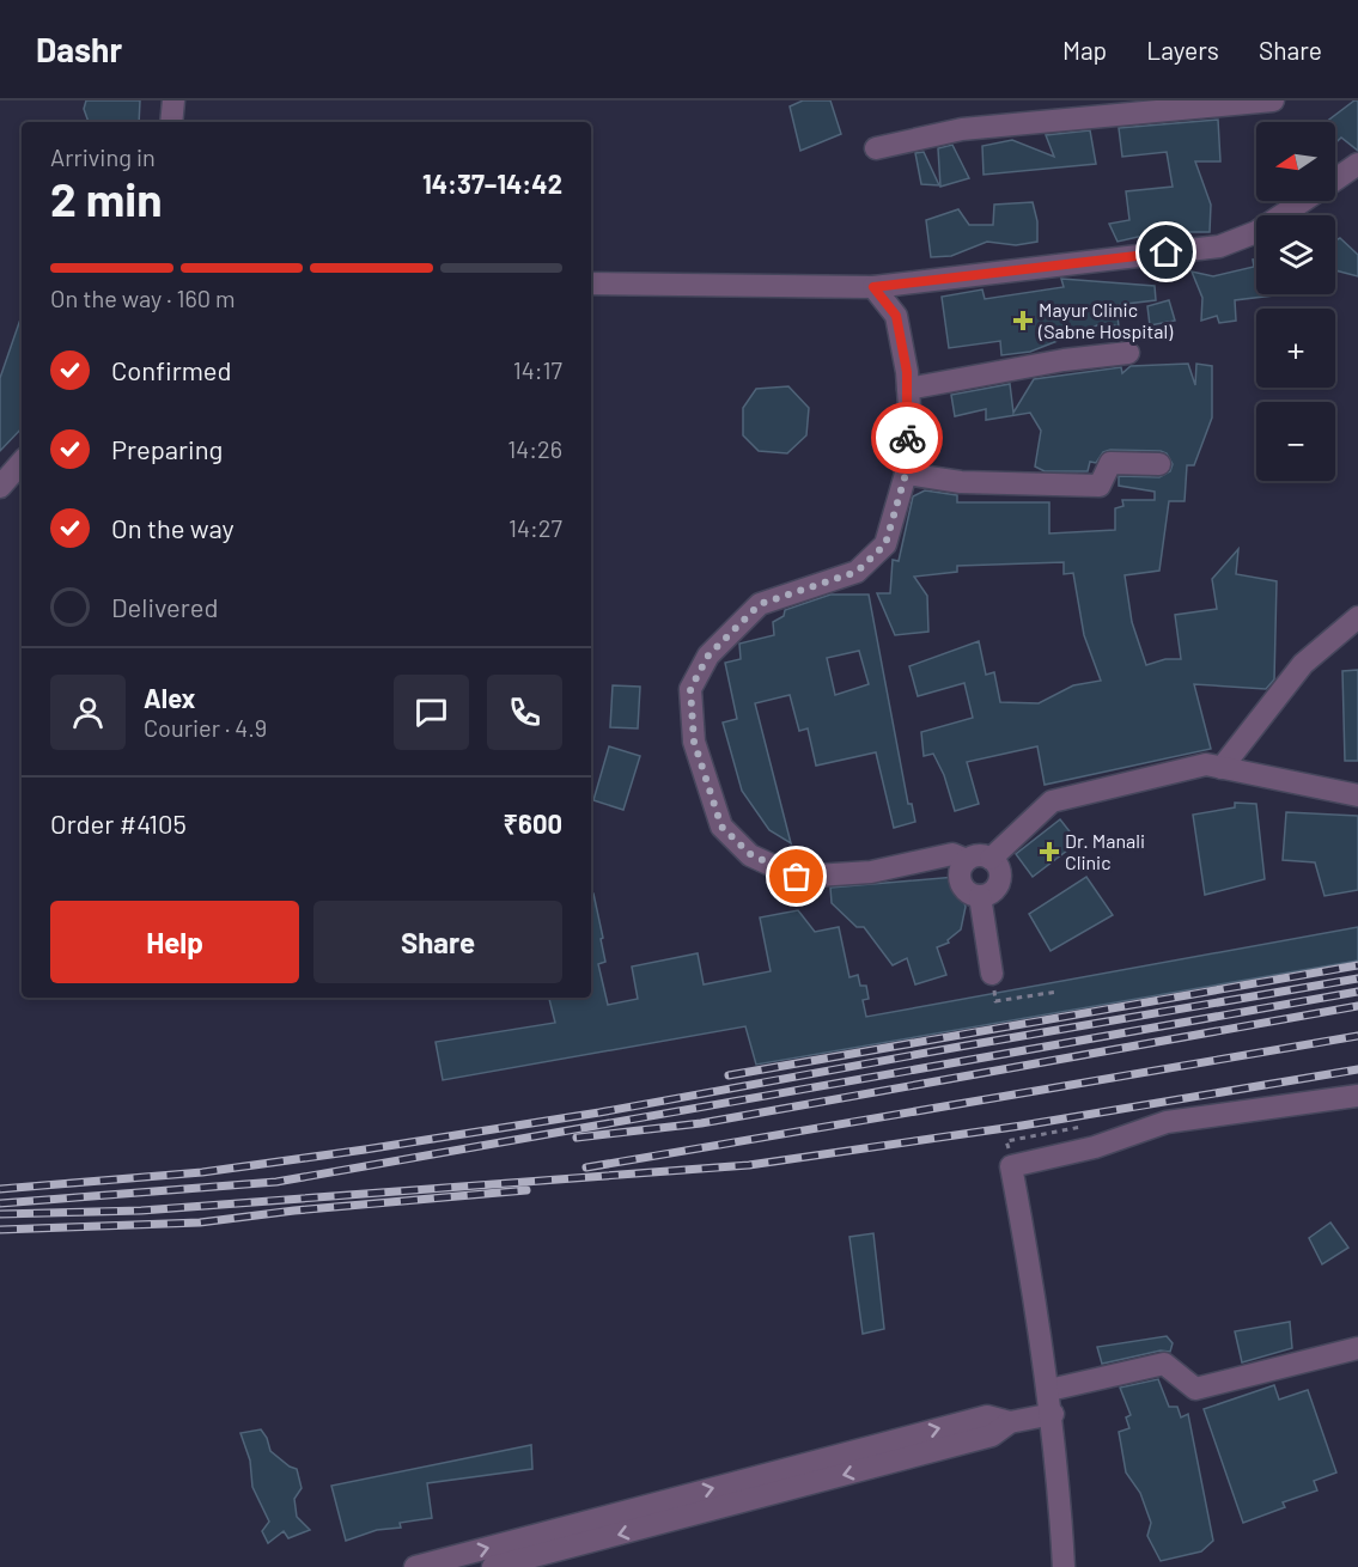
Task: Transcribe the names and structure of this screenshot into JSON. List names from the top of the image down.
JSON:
{
  "places": {
    "health": ["Mayur Clinic (Sabne Hospital)", "Dr. Manali Clinic"]
  },
  "north": "left",
  "page": {
    "header": "Dashr",
    "nav": ["Map", "Layers", "Share"],
    "map_buttons": ["+", "−"],
    "heading": ["2 min", "Arriving in", "14:37–14:42"],
    "panel": [
      "Alex",
      "Courier · 4.9",
      "Order #4105",
      "₹600"
    ],
    "bar": "On the way · 160 m",
    "list": [
      ["Confirmed", "14:17"],
      ["Preparing", "14:26"],
      ["On the way", "14:27"],
      "Delivered"
    ],
    "buttons": ["Help", "Share"]
  }
}
